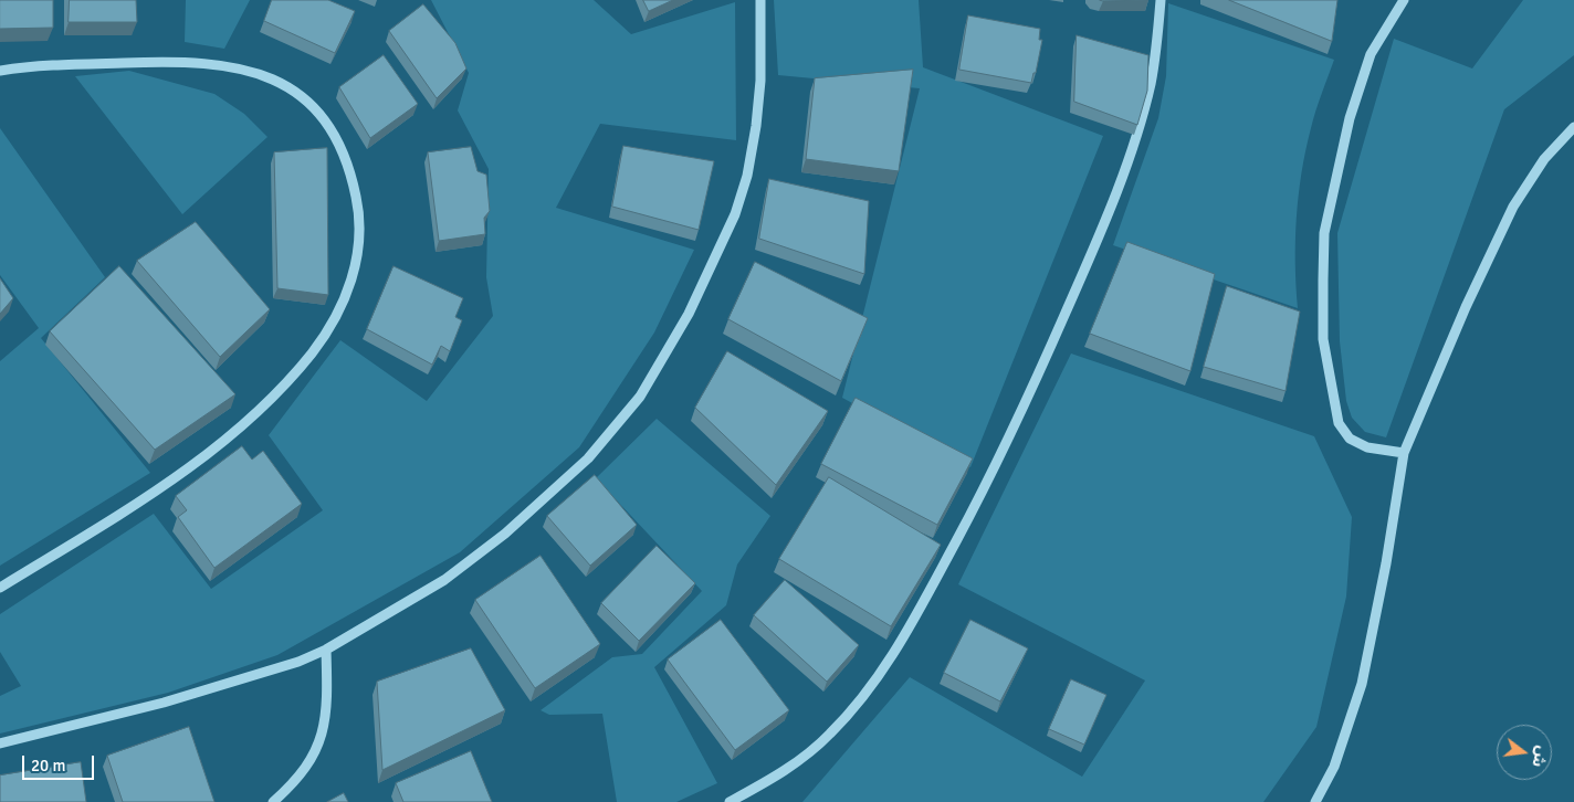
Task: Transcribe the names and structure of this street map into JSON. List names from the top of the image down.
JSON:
{
  "scale_bar": "20 m",
  "north": "right"
}
